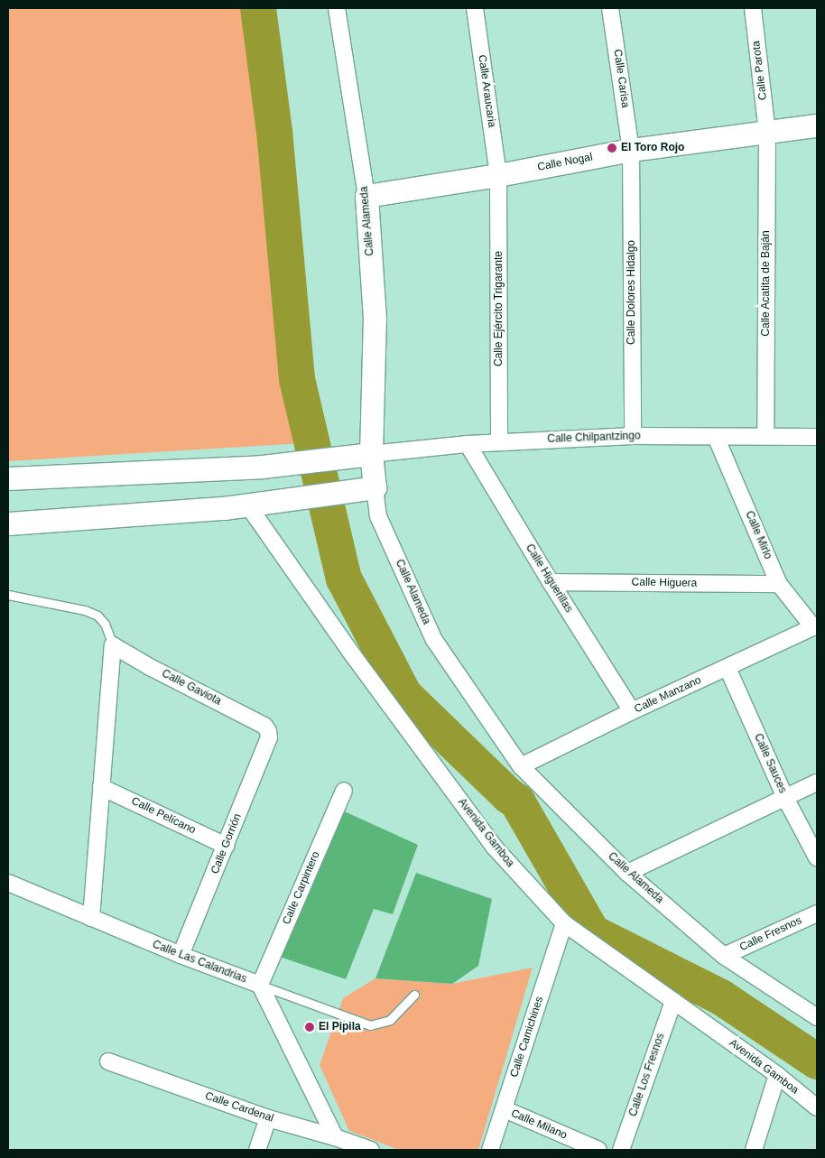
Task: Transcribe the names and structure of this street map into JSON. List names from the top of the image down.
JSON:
{
  "streets": {
    "street": [
      "Calle Parota",
      "Calle Carisa",
      "Calle Araucaria",
      "Calle Nogal",
      "Calle Alameda",
      "Calle Acatita de Baján",
      "Calle Dolores Hidalgo",
      "Calle Ejército Trigarante",
      "Calle Chilpantzingo",
      "Calle Mirlo",
      "Calle Higuerillas",
      "Calle Higuera",
      "Calle Gaviota",
      "Calle Manzano",
      "Calle Sauces",
      "Calle Pelícano",
      "Avenida Gamboa",
      "Calle Gorrión",
      "Calle Carpintero",
      "Calle Fresnos",
      "Calle Las Calandrias",
      "Calle Camichines",
      "Calle Los Fresnos",
      "Calle Cardenal",
      "Calle Milano"
    ]
  },
  "crossings": [
    ["Calle Parota", "Calle Nogal"],
    ["Calle Parota", "Calle Acatita de Baján"],
    ["Calle Carisa", "Calle Nogal"],
    ["Calle Carisa", "Calle Dolores Hidalgo"],
    ["Calle Araucaria", "Calle Nogal"],
    ["Calle Araucaria", "Calle Ejército Trigarante"],
    ["Calle Nogal", "Calle Alameda"],
    ["Calle Nogal", "Calle Acatita de Baján"],
    ["Calle Nogal", "Calle Dolores Hidalgo"],
    ["Calle Nogal", "Calle Ejército Trigarante"],
    ["Calle Alameda", "Calle Chilpantzingo"],
    ["Calle Alameda", "Calle Manzano"],
    ["Calle Alameda", "Calle Fresnos"],
    ["Calle Acatita de Baján", "Calle Chilpantzingo"],
    ["Calle Dolores Hidalgo", "Calle Chilpantzingo"],
    ["Calle Ejército Trigarante", "Calle Chilpantzingo"],
    ["Calle Chilpantzingo", "Calle Mirlo"],
    ["Calle Chilpantzingo", "Calle Higuerillas"],
    ["Calle Mirlo", "Calle Higuera"],
    ["Calle Mirlo", "Calle Manzano"],
    ["Calle Higuerillas", "Calle Higuera"],
    ["Calle Higuerillas", "Calle Manzano"],
    ["Calle Gaviota", "Calle Gorrión"],
    ["Calle Manzano", "Calle Sauces"],
    ["Calle Pelícano", "Calle Gorrión"],
    ["Avenida Gamboa", "Calle Camichines"],
    ["Avenida Gamboa", "Calle Los Fresnos"],
    ["Calle Gorrión", "Calle Las Calandrias"],
    ["Calle Carpintero", "Calle Las Calandrias"],
    ["Calle Las Calandrias", "Calle Cardenal"],
    ["Calle Camichines", "Calle Milano"]
  ],
  "places": ["El Toro Rojo", "El Pipila"]
}
